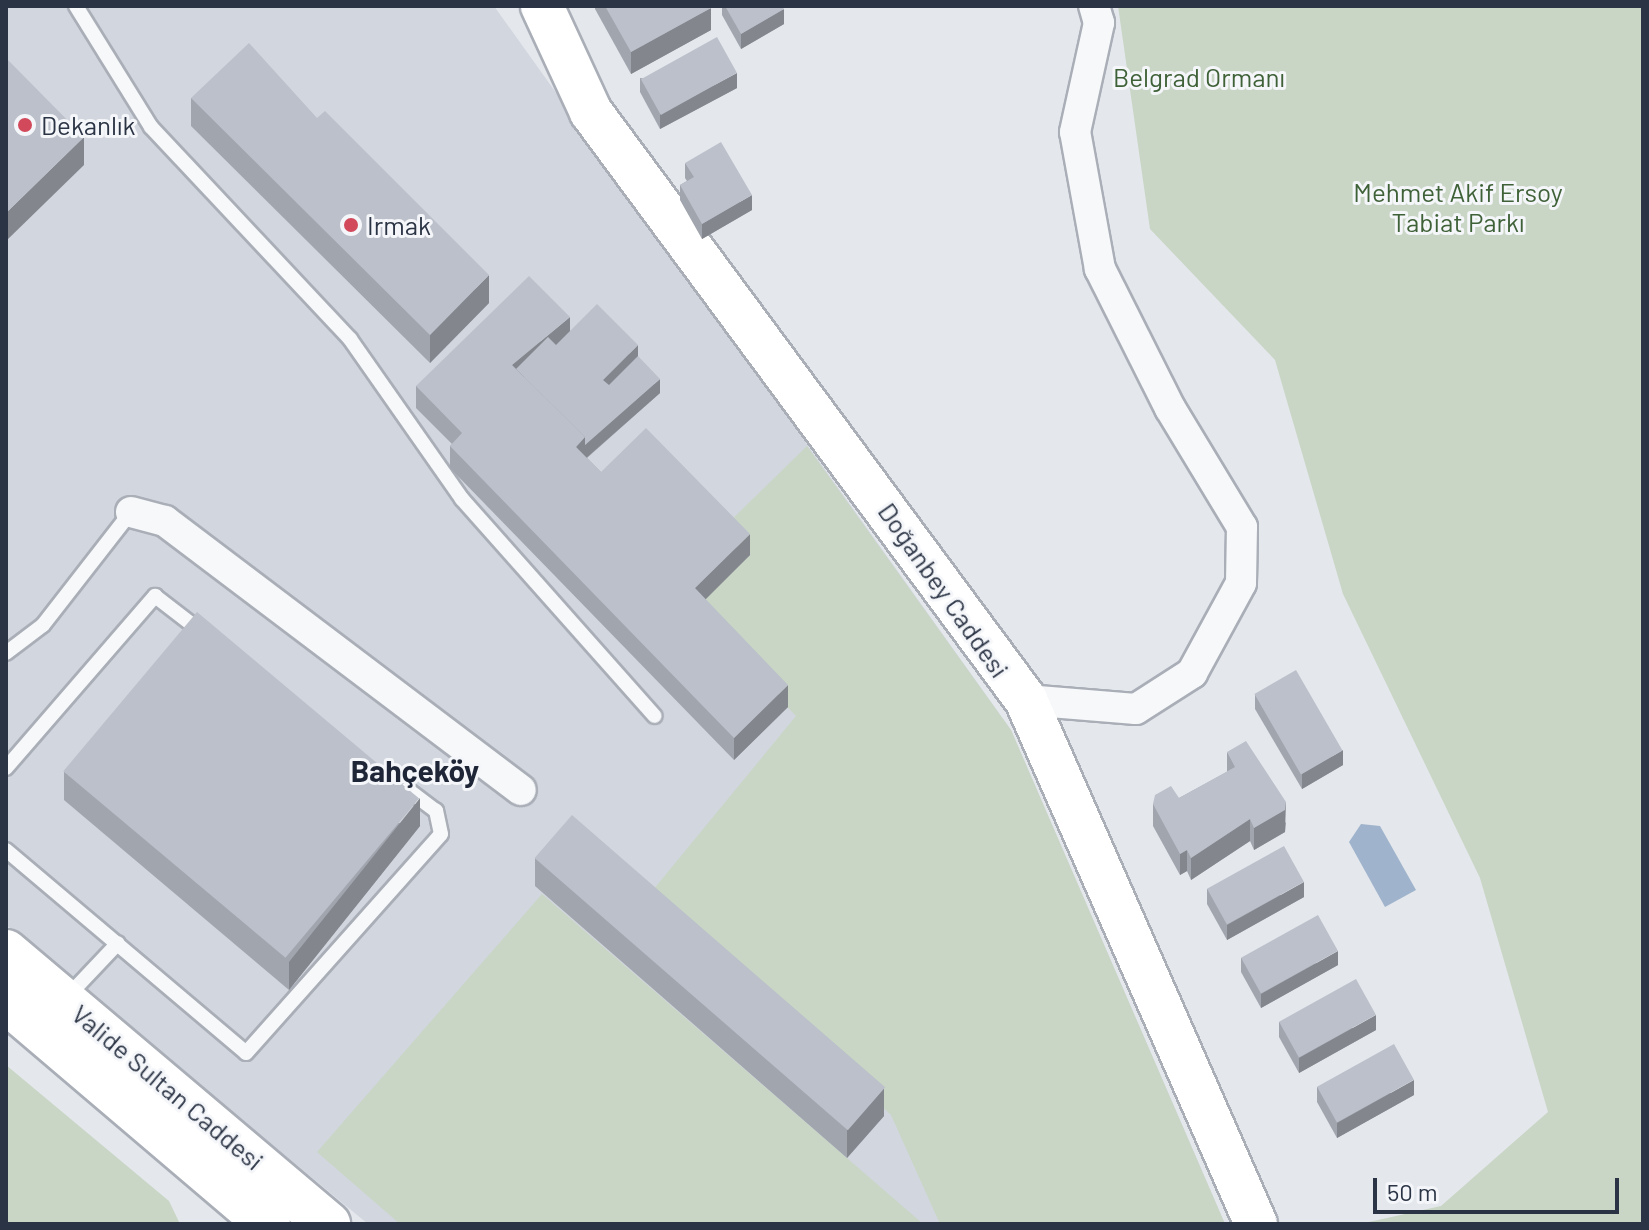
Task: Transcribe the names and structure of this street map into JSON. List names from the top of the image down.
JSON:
{
  "streets": {
    "main road": ["Valide Sultan Caddesi"],
    "street": ["Doğanbey Caddesi"]
  },
  "districts": ["Bahçeköy"],
  "parks": ["Belgrad Ormanı", "Mehmet Akif Ersoy Tabiat Parkı"],
  "places": ["Dekanlık", "Irmak"],
  "scale_bar": "50 m"
}
